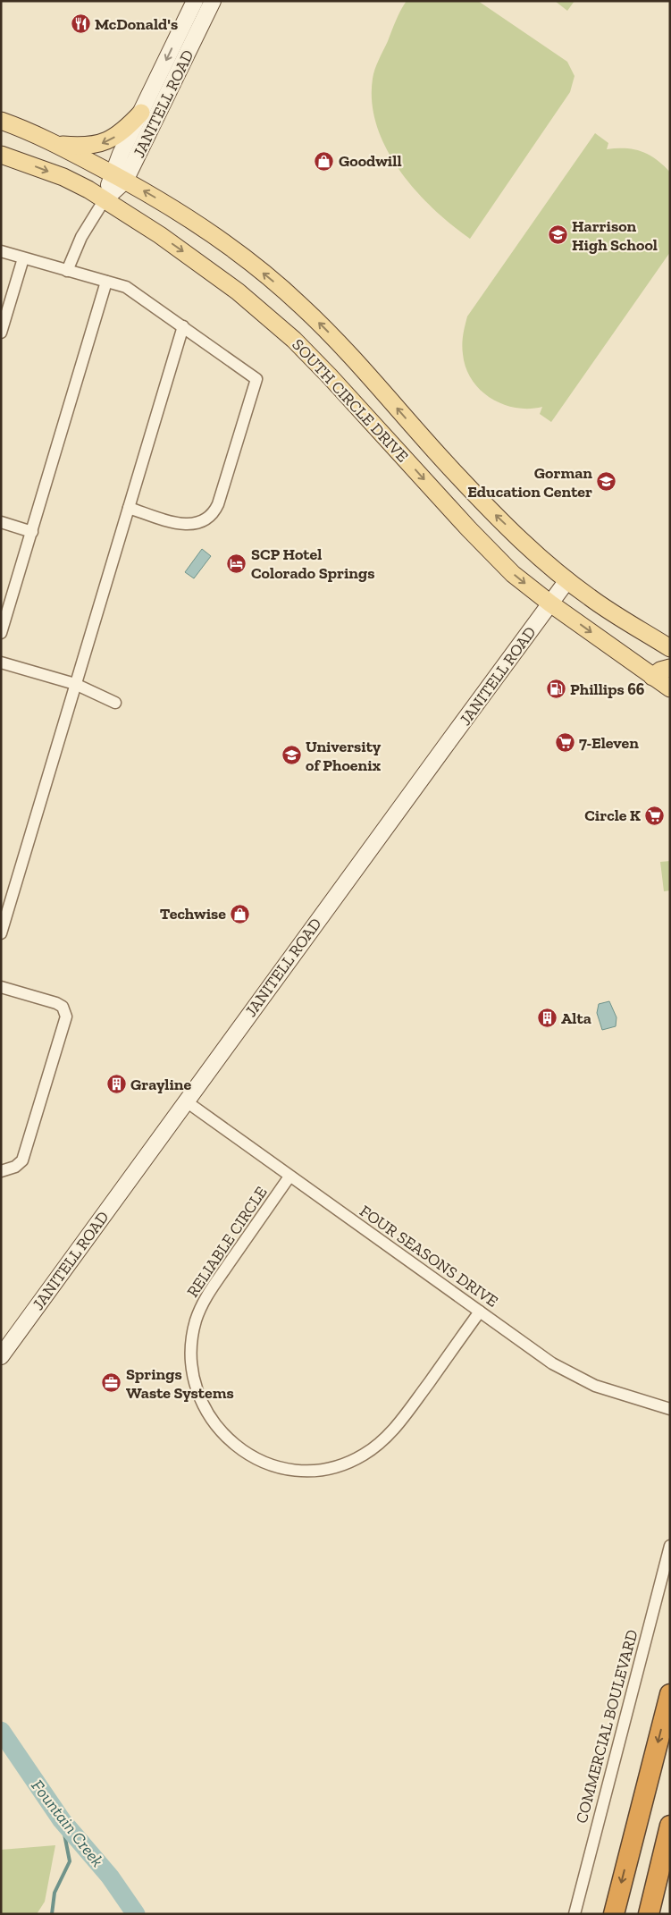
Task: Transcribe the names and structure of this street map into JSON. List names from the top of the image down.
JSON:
{
  "streets": {
    "main road": ["SOUTH CIRCLE DRIVE"],
    "street": [
      "JANITELL ROAD",
      "RELIABLE CIRCLE",
      "FOUR SEASONS DRIVE",
      "COMMERCIAL BOULEVARD"
    ]
  },
  "crossings": [
    ["JANITELL ROAD", "SOUTH CIRCLE DRIVE"],
    ["JANITELL ROAD", "FOUR SEASONS DRIVE"],
    ["RELIABLE CIRCLE", "FOUR SEASONS DRIVE"]
  ],
  "water": ["Fountain Creek"],
  "places": {
    "restaurant": ["McDonald's"],
    "shop": ["Goodwill", "Techwise"],
    "school or university": ["Harrison High School", "Gorman Education Center", "University of Phoenix"],
    "hotel": ["SCP Hotel Colorado Springs"],
    "fuel station": ["Phillips 66"],
    "supermarket": ["7-Eleven", "Circle K"],
    "building": ["Alta", "Grayline"],
    "office": ["Springs Waste Systems"]
  }
}
